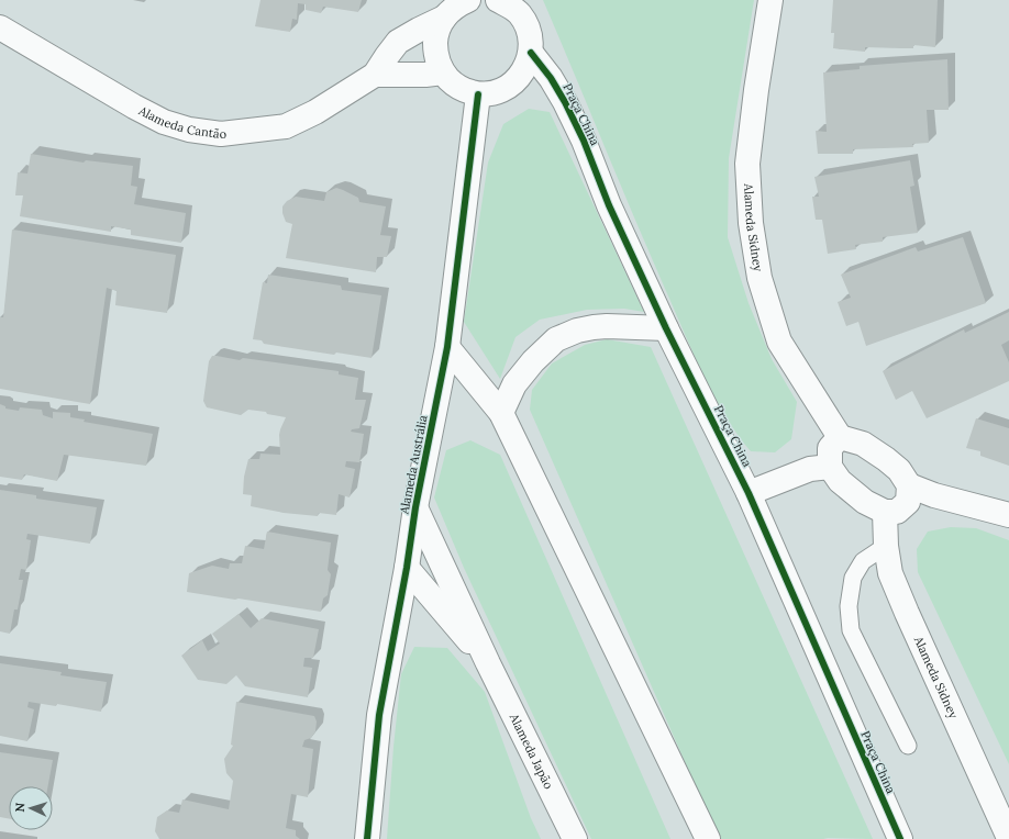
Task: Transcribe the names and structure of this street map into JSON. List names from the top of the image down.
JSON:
{
  "streets": {
    "street": [
      "Praça China",
      "Alameda Cantão",
      "Alameda Sidney",
      "Alameda Austrália",
      "Alameda Japão"
    ]
  },
  "crossings": [
    ["Alameda Austrália", "Alameda Japão"]
  ],
  "north": "left"
}
